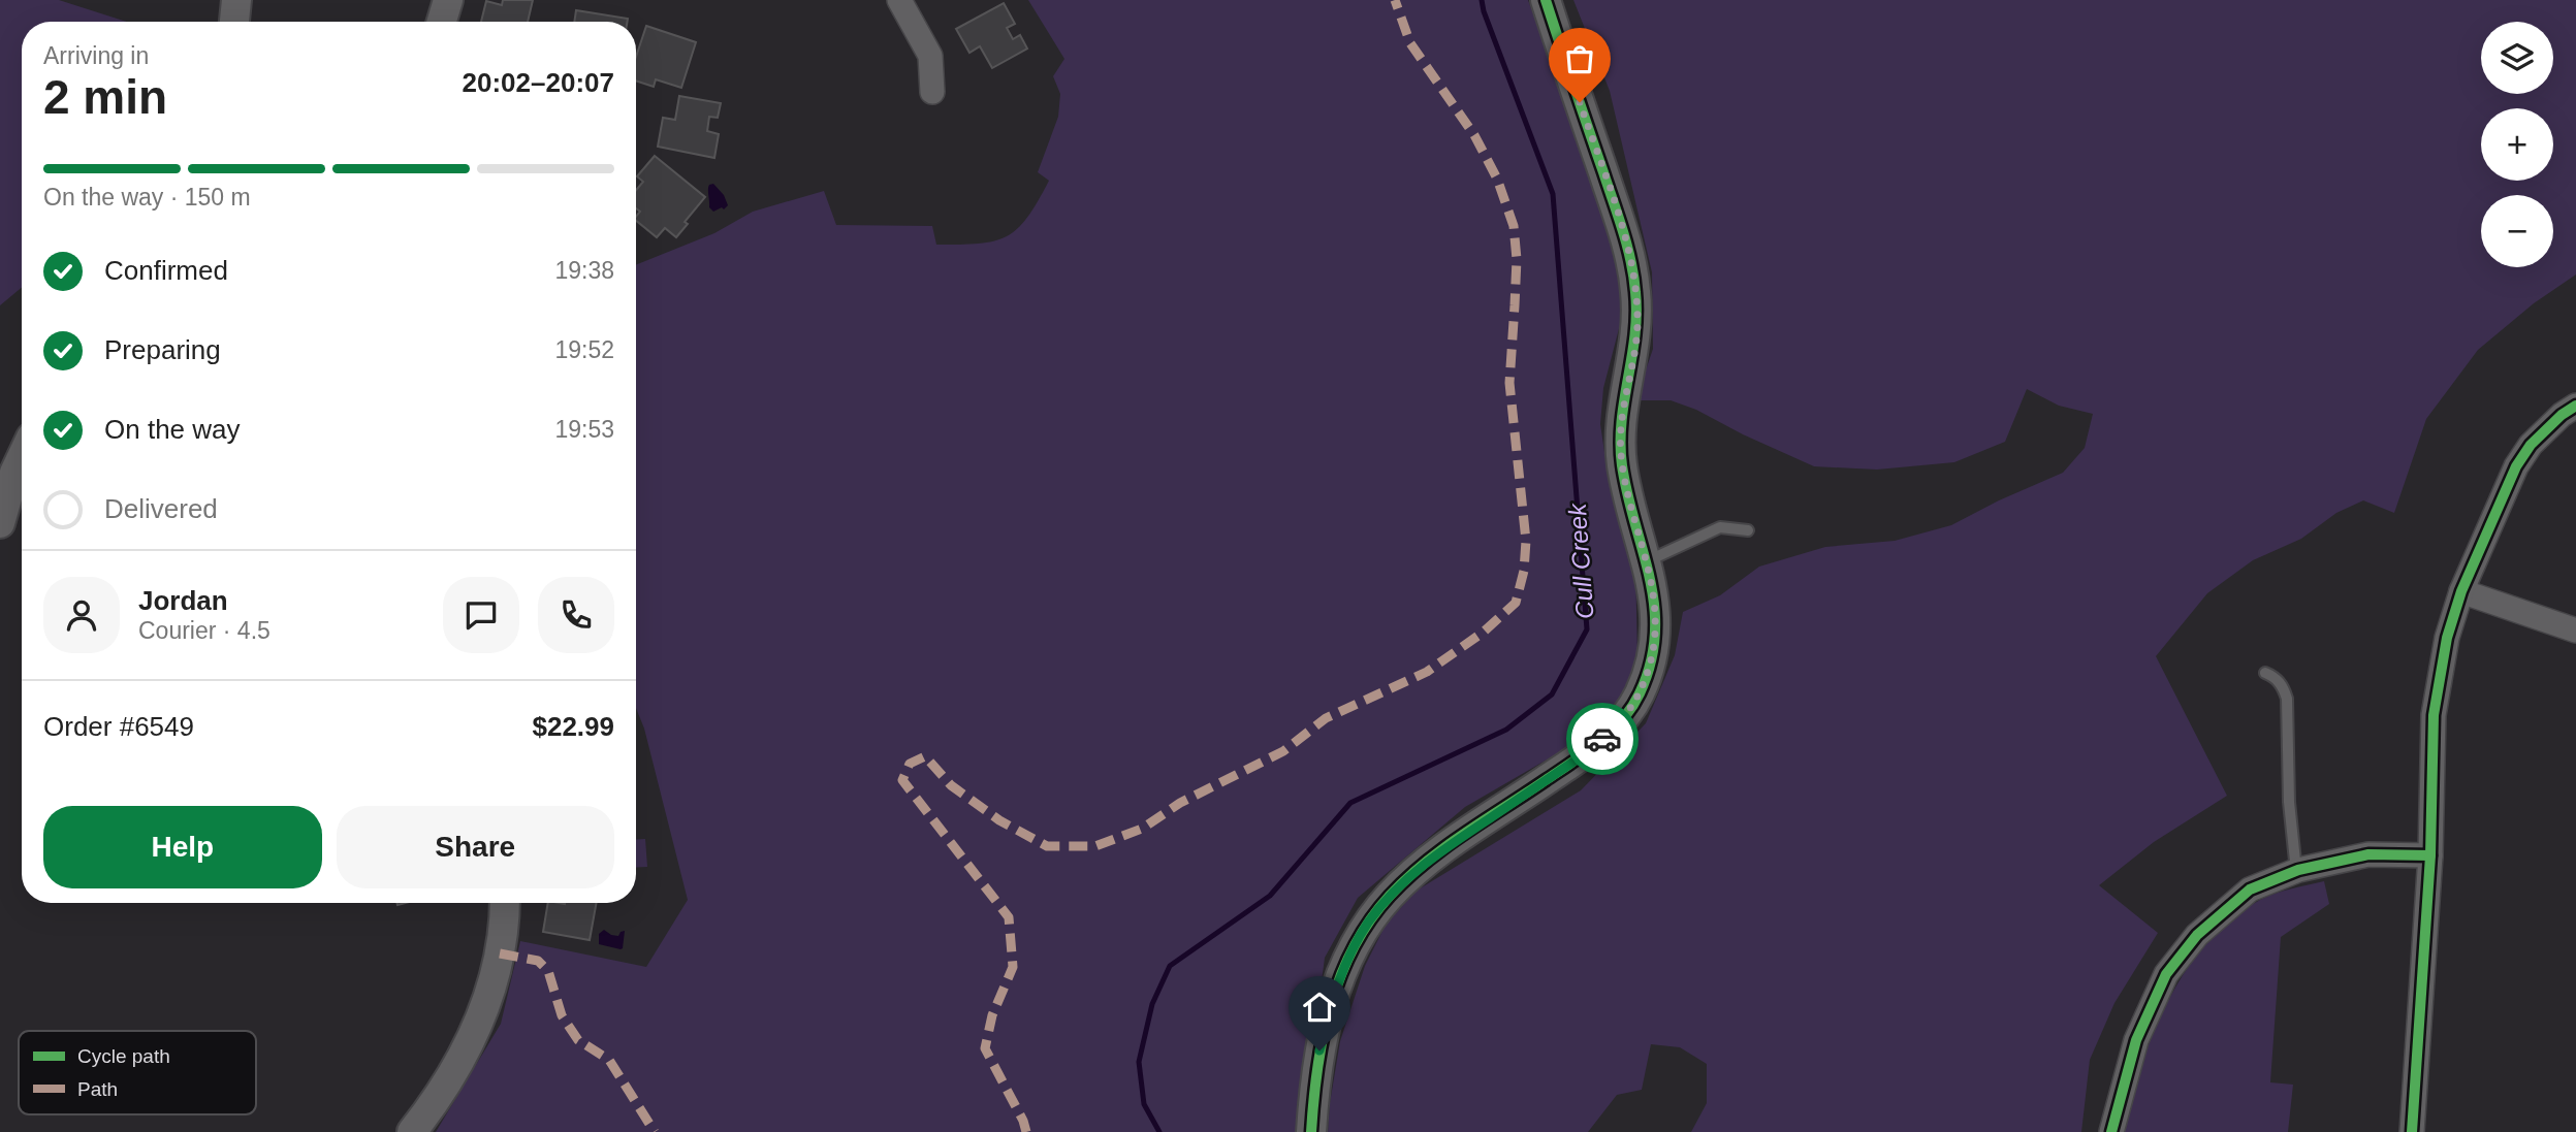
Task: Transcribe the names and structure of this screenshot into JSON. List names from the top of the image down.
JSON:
{
  "water": ["Cull Creek"],
  "legend": ["Cycle path", "Path"],
  "page": {
    "map_buttons": ["+", "−"],
    "heading": ["2 min", "Arriving in", "20:02–20:07"],
    "panel": [
      "Jordan",
      "Courier · 4.5",
      "Order #6549",
      "$22.99"
    ],
    "bar": "On the way · 150 m",
    "list": [
      ["Confirmed", "19:38"],
      ["Preparing", "19:52"],
      ["On the way", "19:53"],
      "Delivered"
    ],
    "buttons": ["Help", "Share"]
  }
}
